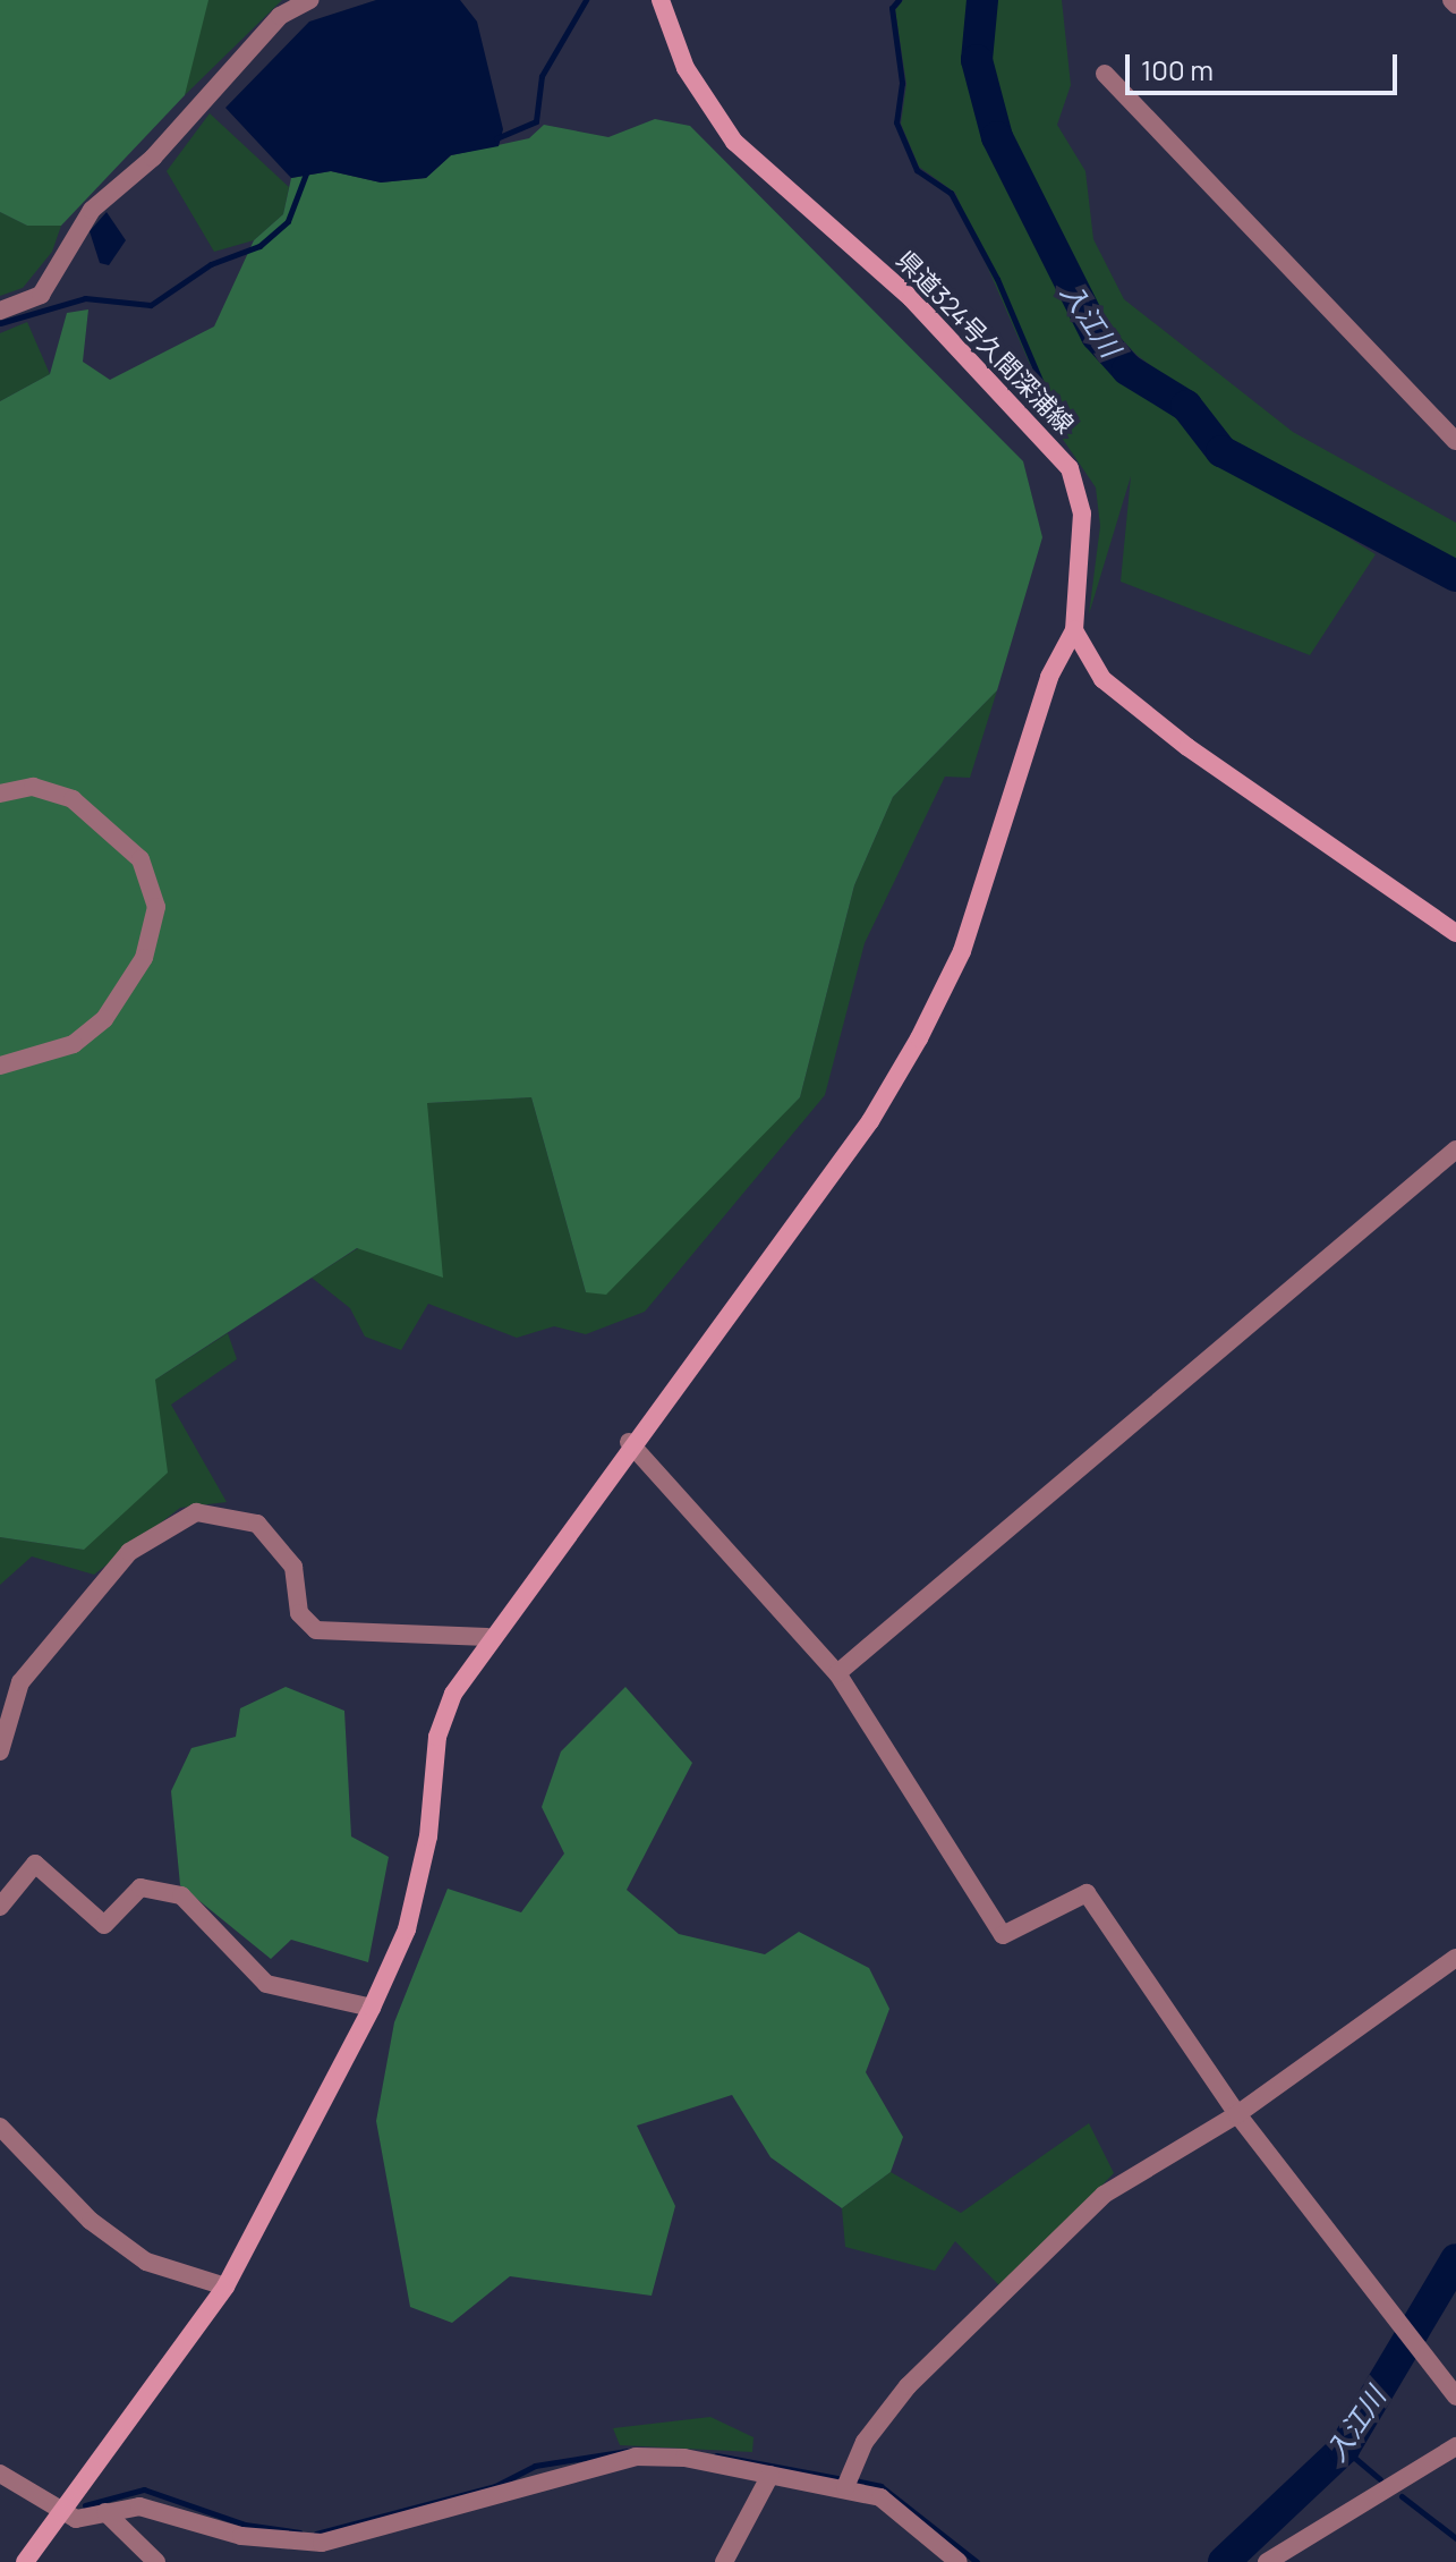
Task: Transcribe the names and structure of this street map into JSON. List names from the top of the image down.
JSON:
{
  "streets": {
    "street": ["県道324号久間深浦線"]
  },
  "water": ["入江川"],
  "scale_bar": "100 m"
}
